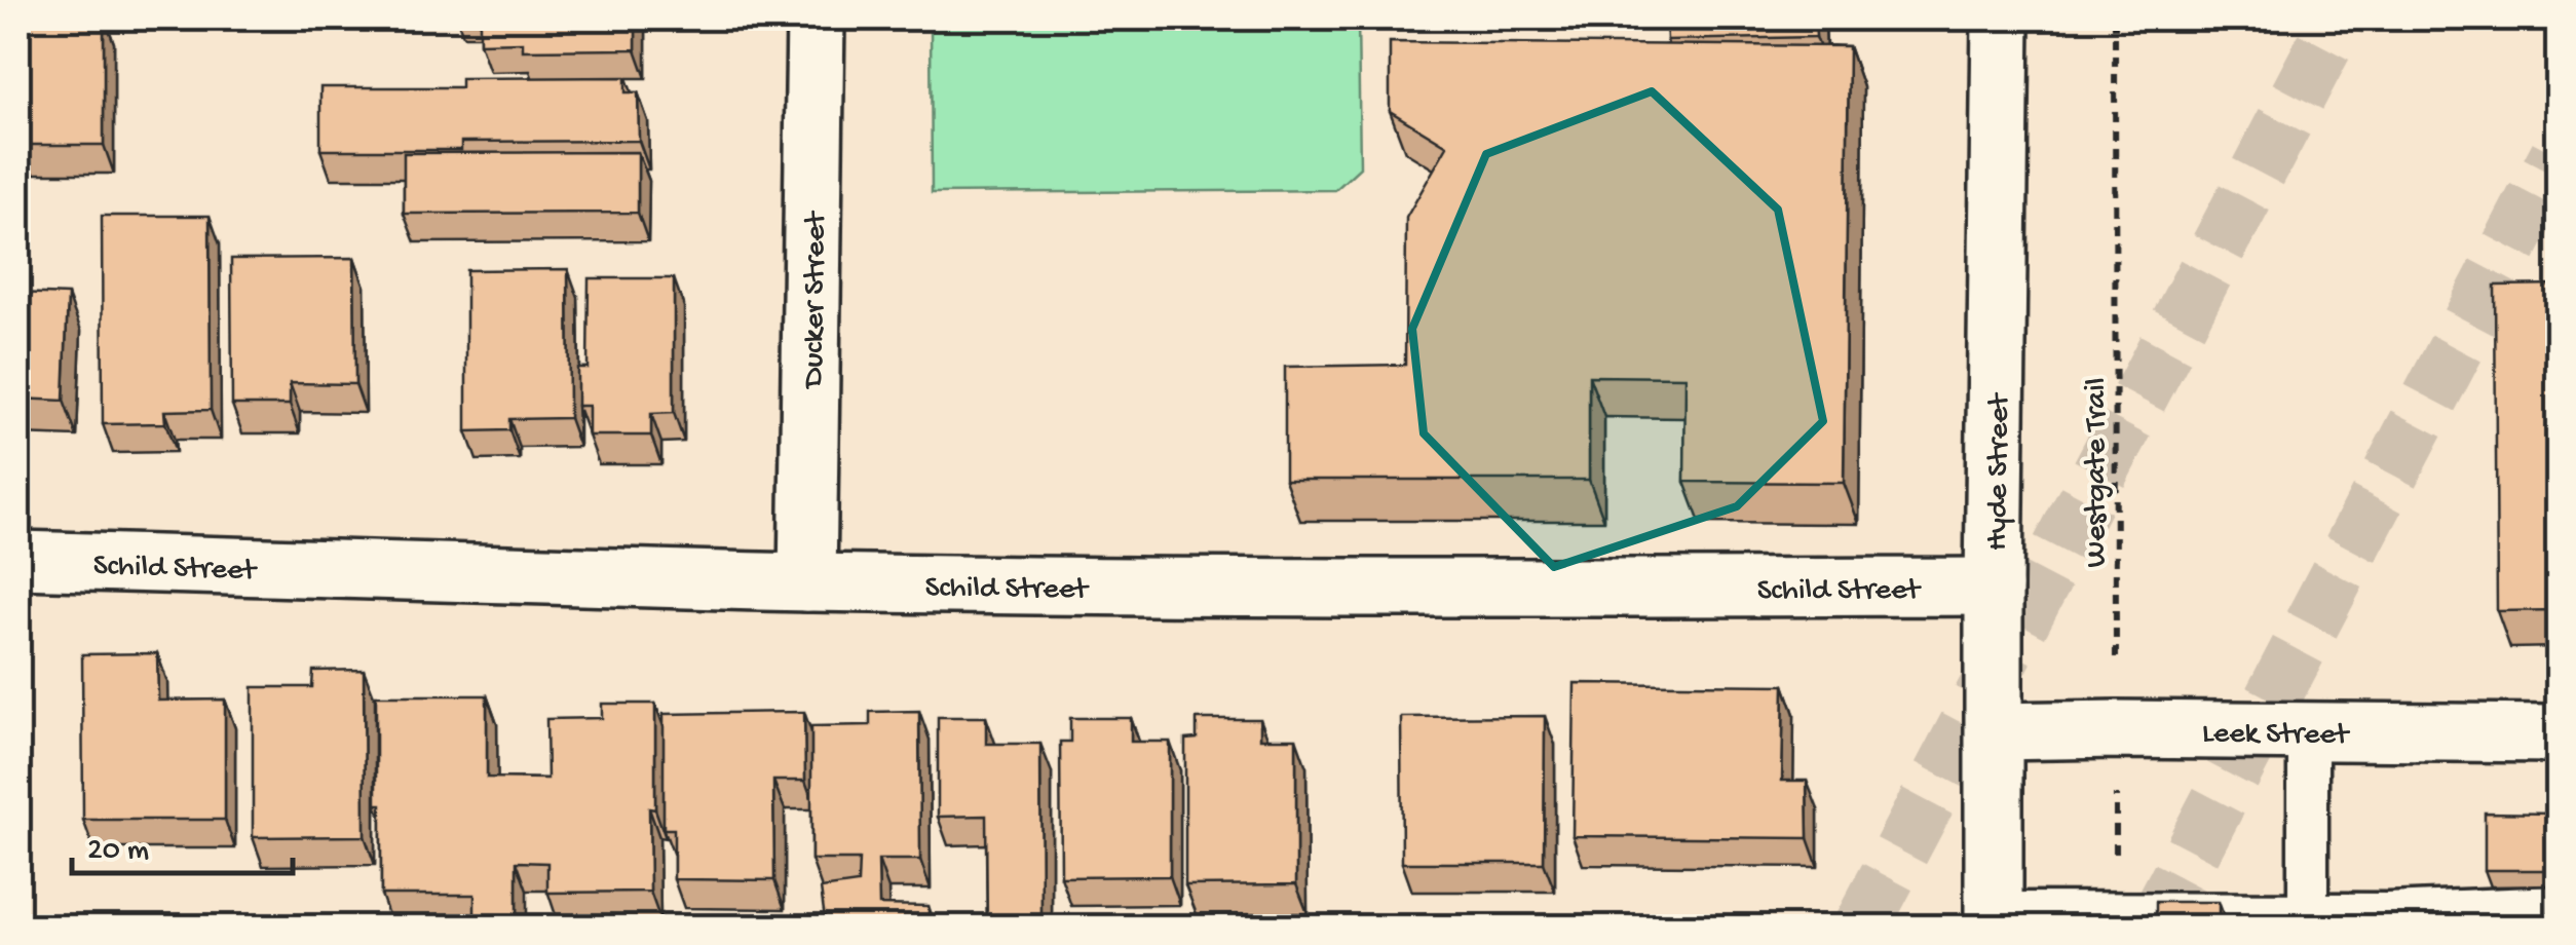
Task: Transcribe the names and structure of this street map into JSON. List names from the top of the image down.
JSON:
{
  "streets": {
    "street": [
      "Ducker Street",
      "Hyde Street",
      "Schild Street",
      "Leek Street"
    ],
    "path": ["Westgate Trail"]
  },
  "crossings": [
    ["Ducker Street", "Schild Street"],
    ["Hyde Street", "Schild Street"],
    ["Hyde Street", "Leek Street"],
    ["Westgate Trail", "Leek Street"]
  ],
  "scale_bar": "20 m"
}
